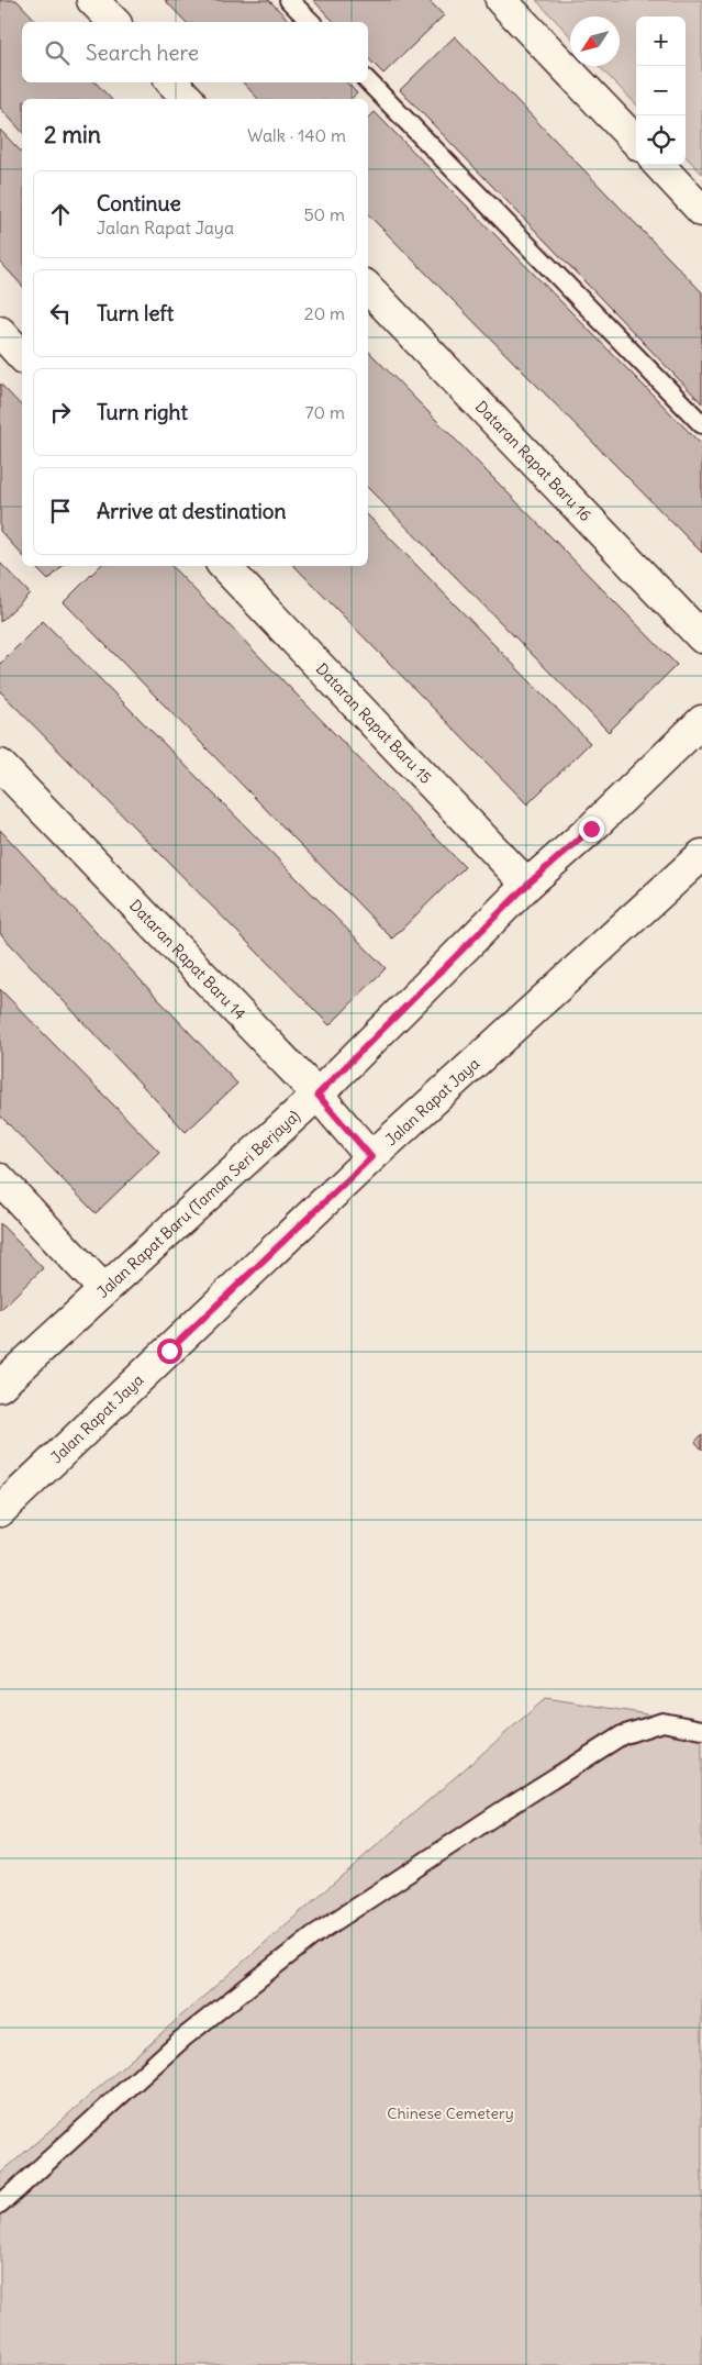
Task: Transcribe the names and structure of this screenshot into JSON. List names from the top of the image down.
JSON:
{
  "streets": {
    "street": [
      "Dataran Rapat Baru 16",
      "Dataran Rapat Baru 15",
      "Dataran Rapat Baru 14",
      "Jalan Rapat Jaya",
      "Jalan Rapat Baru (Taman Seri Berjaya)"
    ]
  },
  "crossings": [
    ["Dataran Rapat Baru 15", "Jalan Rapat Baru (Taman Seri Berjaya)"],
    ["Dataran Rapat Baru 14", "Jalan Rapat Jaya"],
    ["Dataran Rapat Baru 14", "Jalan Rapat Baru (Taman Seri Berjaya)"]
  ],
  "parks": ["Chinese Cemetery"],
  "north": "bottom left",
  "page": {
    "map_buttons": ["+", "−"],
    "search": "Search here",
    "heading": ["2 min", "Walk · 140 m"],
    "list": [
      ["Continue", "Jalan Rapat Jaya", "50 m"],
      ["Turn left", "20 m"],
      ["Turn right", "70 m"],
      "Arrive at destination"
    ]
  }
}
